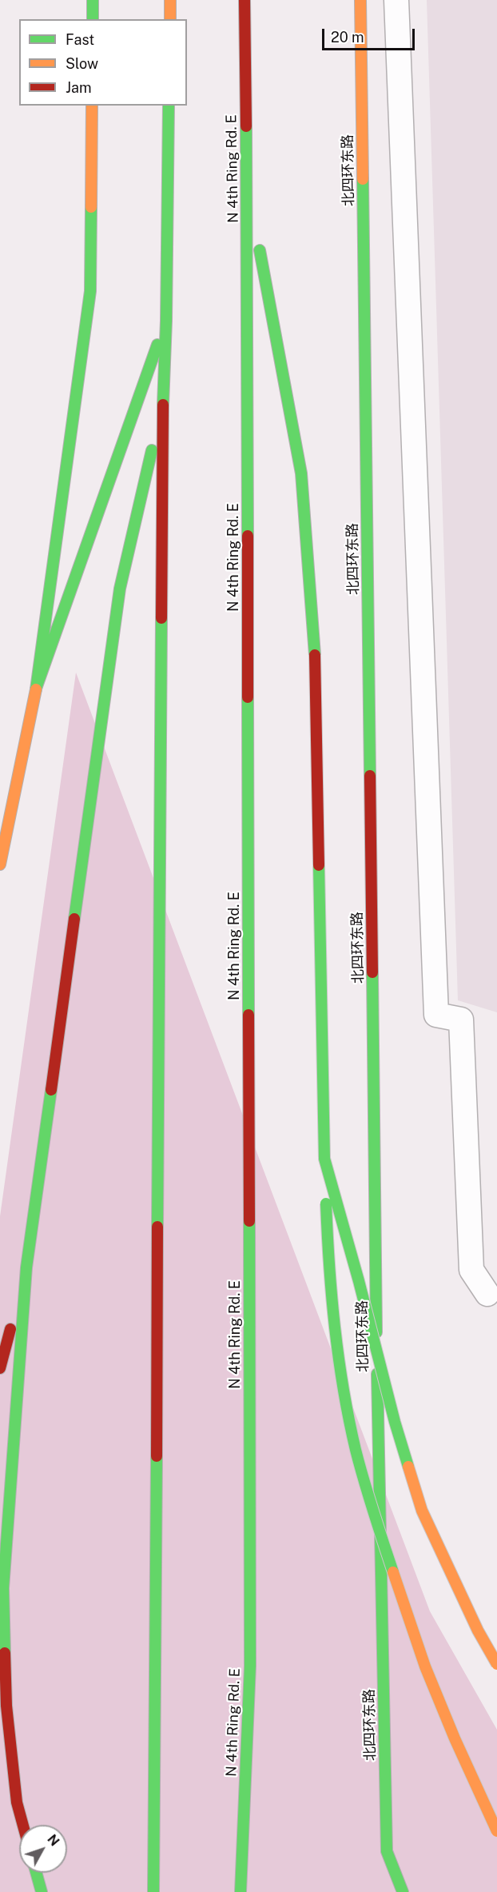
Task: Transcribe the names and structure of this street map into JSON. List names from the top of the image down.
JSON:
{
  "streets": {
    "main road": ["N 4th Ring Rd. E", "北四环东路"]
  },
  "legend": ["Fast", "Slow", "Jam"],
  "scale_bar": "20 m",
  "north": "top right"
}
